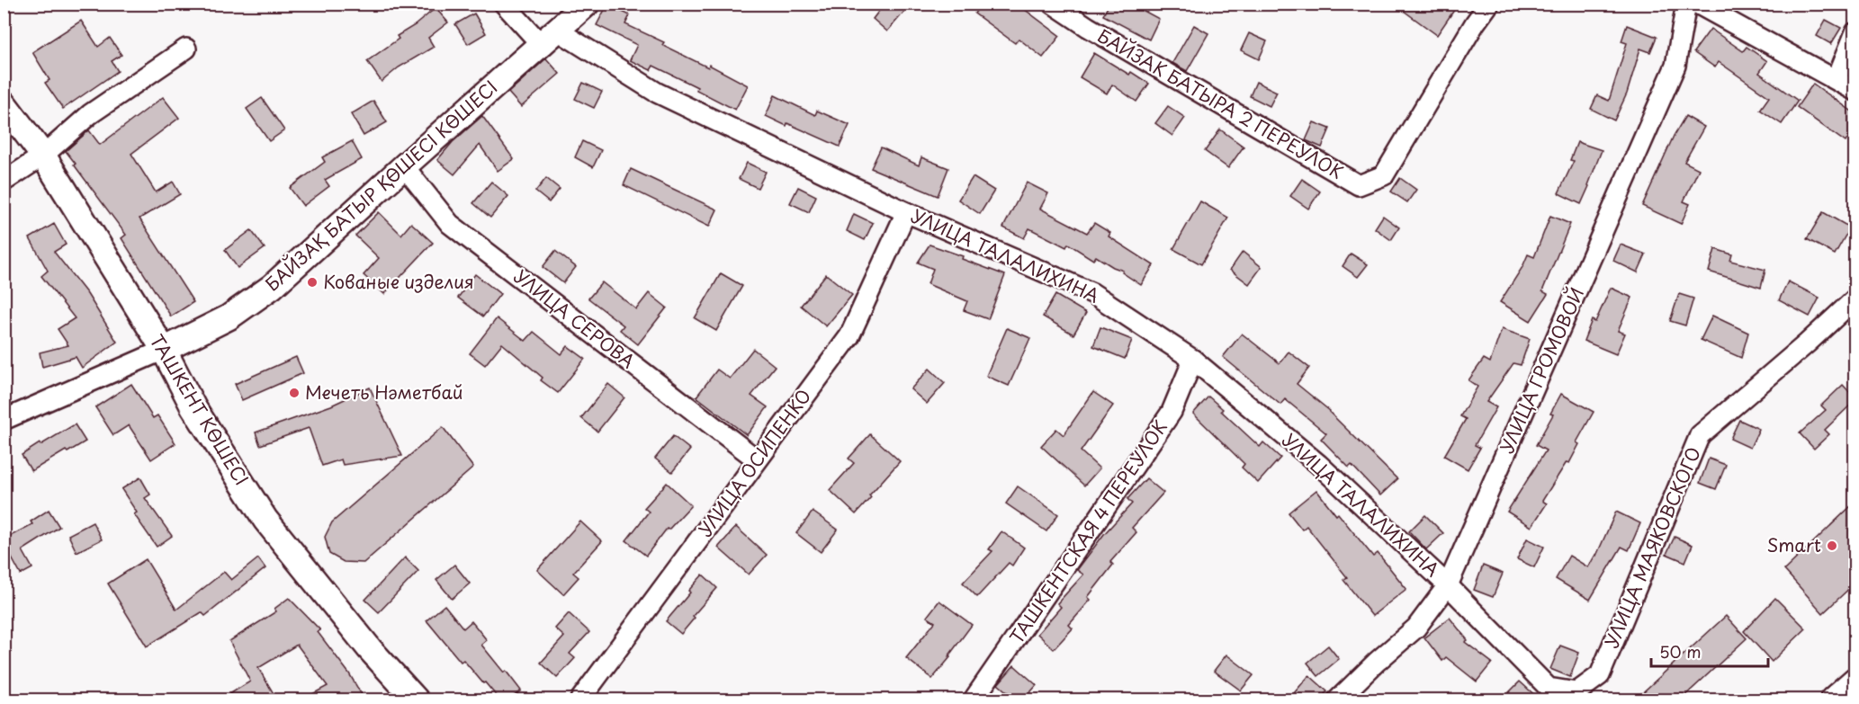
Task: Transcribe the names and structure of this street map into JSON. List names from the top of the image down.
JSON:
{
  "streets": {
    "main road": ["БАЙЗАҚ БАТЫР ҚӨШЕСІ КӨШЕСІ", "ТАШКЕНТ КӨШЕСІ"],
    "street": [
      "БАЙЗАК БАТЫРА 2 ПЕРЕУЛОК",
      "УЛИЦА ТАЛАЛИХИНА",
      "УЛИЦА СЕРОВА",
      "УЛИЦА ГРОМОВОЙ",
      "УЛИЦА ОСИПЕНКО",
      "ТАШКЕНТСКАЯ 4 ПЕРЕУЛОК",
      "УЛИЦА МАЯКОВСКОГО"
    ]
  },
  "crossings": [
    ["БАЙЗАҚ БАТЫР ҚӨШЕСІ КӨШЕСІ", "УЛИЦА ТАЛАЛИХИНА"],
    ["БАЙЗАҚ БАТЫР ҚӨШЕСІ КӨШЕСІ", "УЛИЦА СЕРОВА"],
    ["БАЙЗАҚ БАТЫР ҚӨШЕСІ КӨШЕСІ", "ТАШКЕНТ КӨШЕСІ"],
    ["УЛИЦА ТАЛАЛИХИНА", "УЛИЦА ГРОМОВОЙ"],
    ["УЛИЦА ТАЛАЛИХИНА", "УЛИЦА ОСИПЕНКО"],
    ["УЛИЦА ТАЛАЛИХИНА", "ТАШКЕНТСКАЯ 4 ПЕРЕУЛОК"],
    ["УЛИЦА ТАЛАЛИХИНА", "УЛИЦА МАЯКОВСКОГО"],
    ["УЛИЦА СЕРОВА", "УЛИЦА ОСИПЕНКО"]
  ],
  "places": ["Кованые изделия", "Мечеть Нәметбай", "Smart"],
  "scale_bar": "50 m"
}
